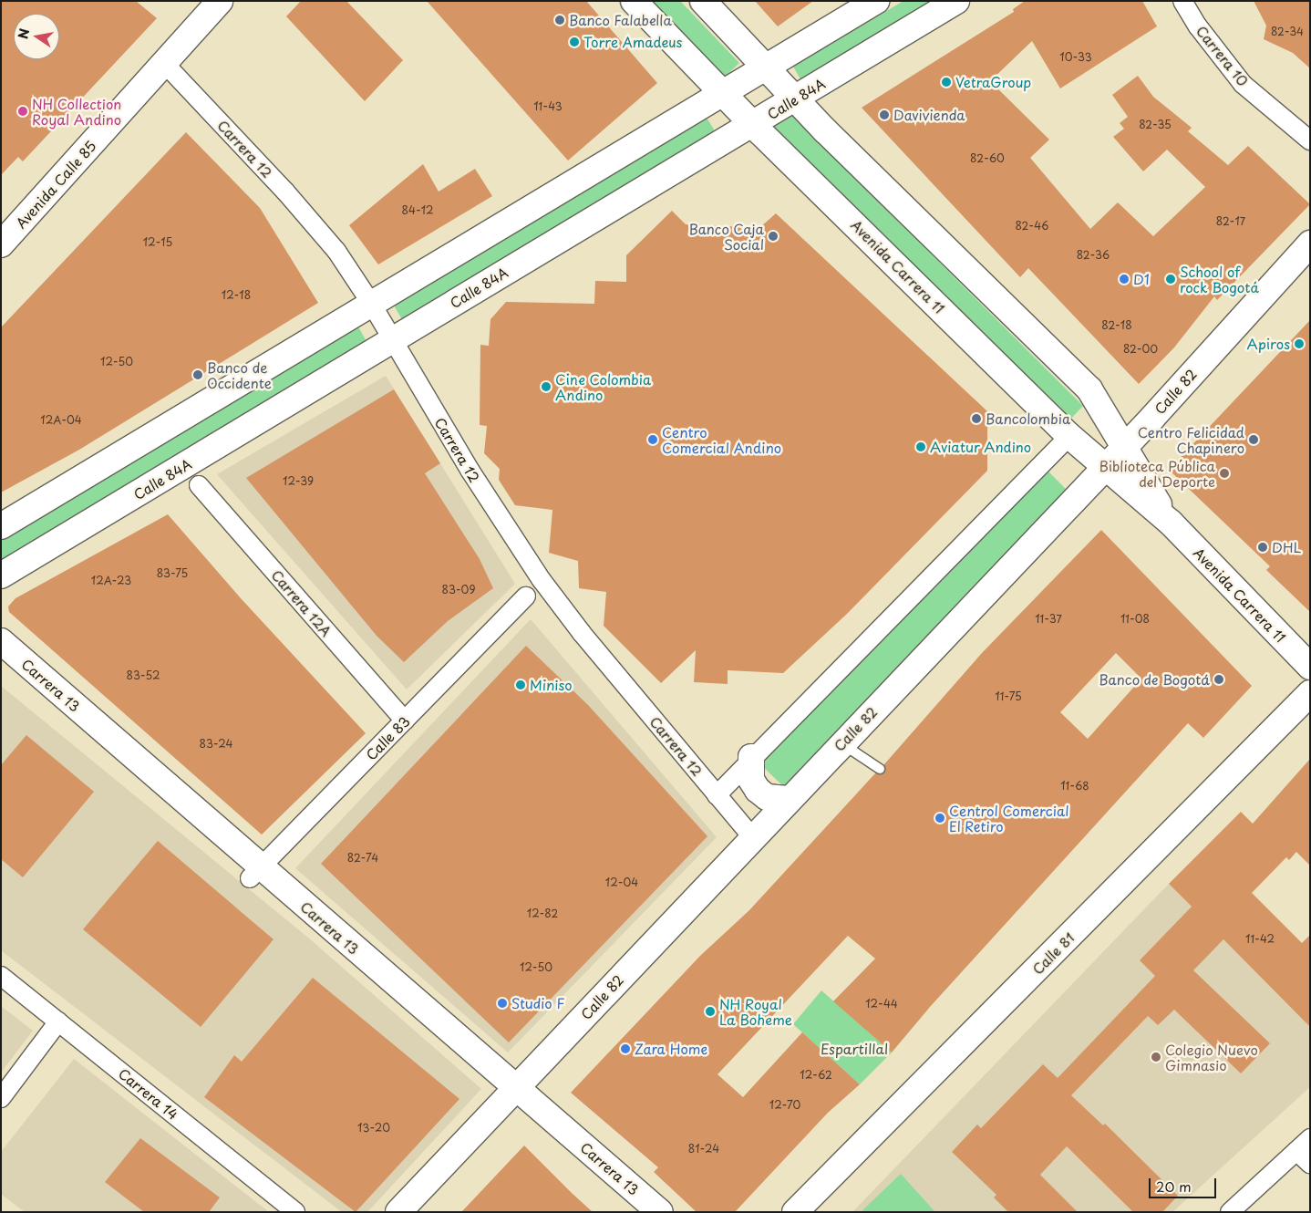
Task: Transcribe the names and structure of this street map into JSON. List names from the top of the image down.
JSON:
{
  "streets": {
    "street": [
      "Carrera 10",
      "Calle 84A",
      "Carrera 12",
      "Avenida Calle 85",
      "Avenida Carrera 11",
      "Calle 82",
      "Carrera 12A",
      "Carrera 13",
      "Calle 83",
      "Calle 81",
      "Carrera 14"
    ]
  },
  "crossings": [
    ["Calle 84A", "Carrera 12"],
    ["Calle 84A", "Avenida Carrera 11"],
    ["Carrera 12", "Avenida Calle 85"],
    ["Carrera 12", "Calle 82"],
    ["Avenida Carrera 11", "Calle 82"],
    ["Calle 82", "Carrera 13"],
    ["Carrera 12A", "Calle 83"],
    ["Carrera 13", "Calle 83"]
  ],
  "parks": ["Espartillal"],
  "places": [
    "Banco Falabella",
    "Torre Amadeus",
    "VetraGroup",
    "NH Collection Royal Andino",
    "Davivienda",
    "Banco Caja Social",
    "D1",
    "School of rock Bogotá",
    "Apiros",
    "Banco de Occidente",
    "Cine Colombia Andino",
    "Bancolombia",
    "Centro Comercial Andino",
    "Centro Felicidad Chapinero",
    "Aviatur Andino",
    "Biblioteca Pública del Deporte",
    "DHL",
    "Banco de Bogotá",
    "Miniso",
    "Centrol Comercial El Retiro",
    "Studio F",
    "NH Royal La Boheme",
    "Zara Home",
    "Colegio Nuevo Gimnasio"
  ],
  "house_numbers": [
    "82-34",
    "10-33",
    "11-43",
    "82-35",
    "82-60",
    "84-12",
    "82-17",
    "82-46",
    "12-15",
    "82-36",
    "12-18",
    "82-18",
    "82-00",
    "12-50",
    "12A-04",
    "12-39",
    "83-75",
    "12A-23",
    "83-09",
    "11-37",
    "11-08",
    "83-52",
    "11-75",
    "83-24",
    "11-68",
    "82-74",
    "12-04",
    "12-82",
    "11-42",
    "12-50",
    "12-44",
    "12-62",
    "12-70",
    "13-20",
    "81-24"
  ],
  "scale_bar": "20 m",
  "north": "left"
}
